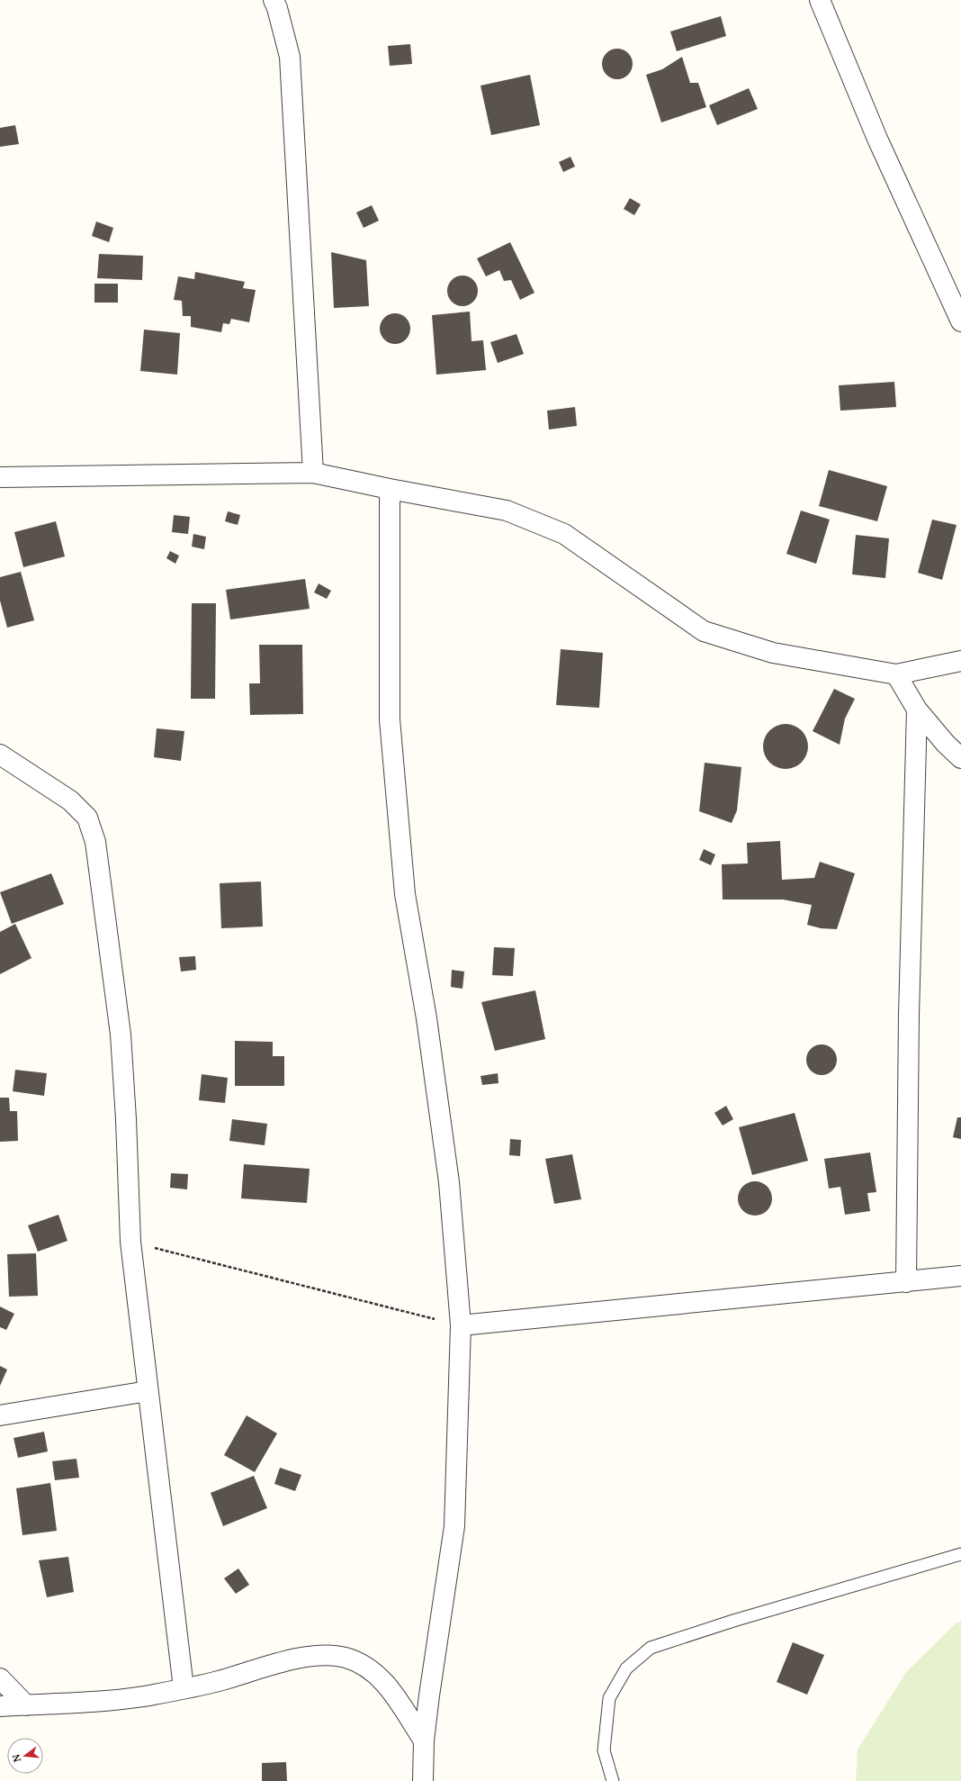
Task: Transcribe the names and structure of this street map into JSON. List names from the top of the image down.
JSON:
{
  "north": "left"
}
